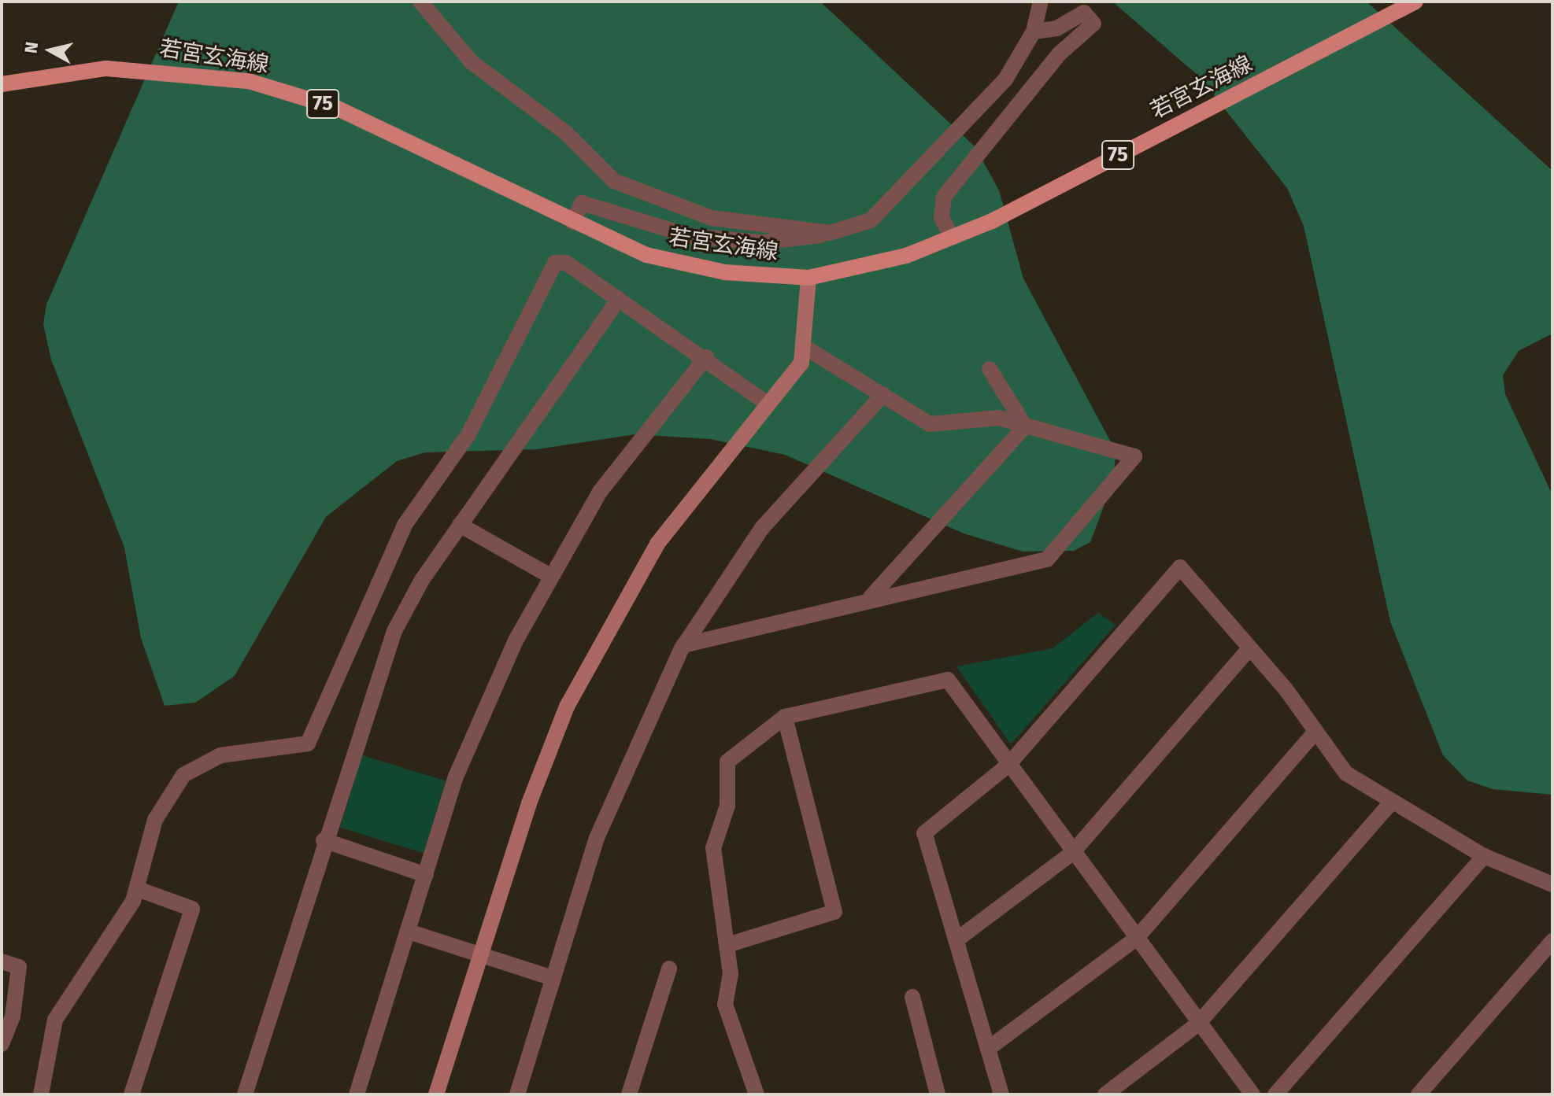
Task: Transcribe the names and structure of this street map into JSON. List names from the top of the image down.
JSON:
{
  "streets": {
    "main road": ["若宮玄海線", "75"]
  },
  "north": "left"
}
